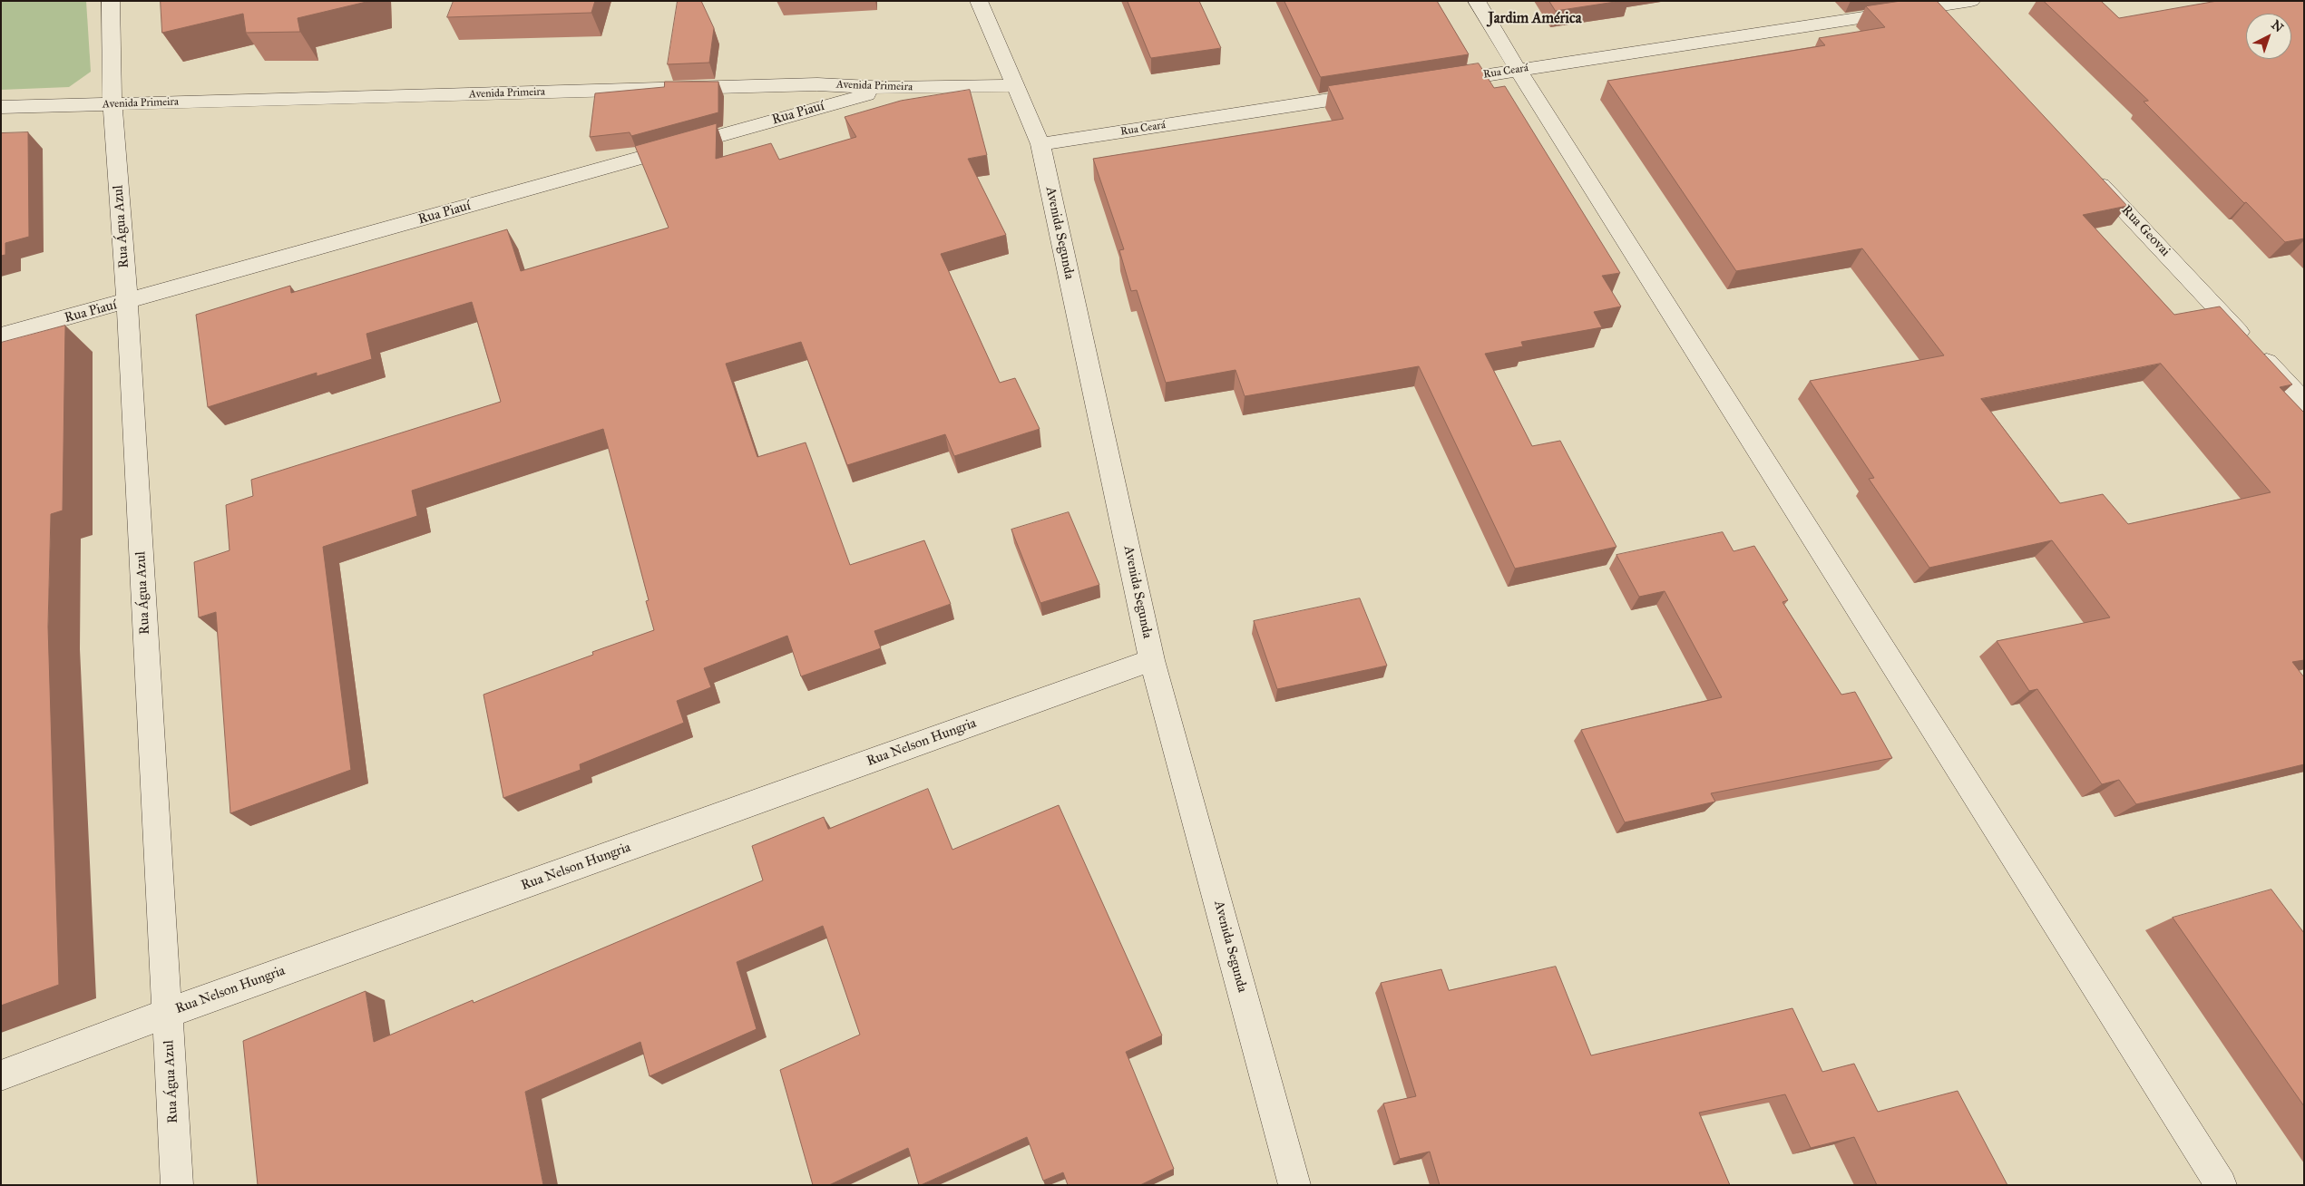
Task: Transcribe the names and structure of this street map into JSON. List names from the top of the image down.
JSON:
{
  "streets": {
    "street": [
      "Rua Ceará",
      "Avenida Primeira",
      "Rua Piauí",
      "Rua Água Azul",
      "Rua Geovai",
      "Avenida Segunda",
      "Rua Nelson Hungria"
    ]
  },
  "crossings": [
    ["Rua Ceará", "Avenida Segunda"],
    ["Avenida Primeira", "Rua Piauí"],
    ["Avenida Primeira", "Rua Água Azul"],
    ["Avenida Primeira", "Avenida Segunda"],
    ["Rua Piauí", "Rua Água Azul"],
    ["Rua Água Azul", "Rua Nelson Hungria"],
    ["Avenida Segunda", "Rua Nelson Hungria"]
  ],
  "districts": ["Jardim América"],
  "north": "top right"
}
